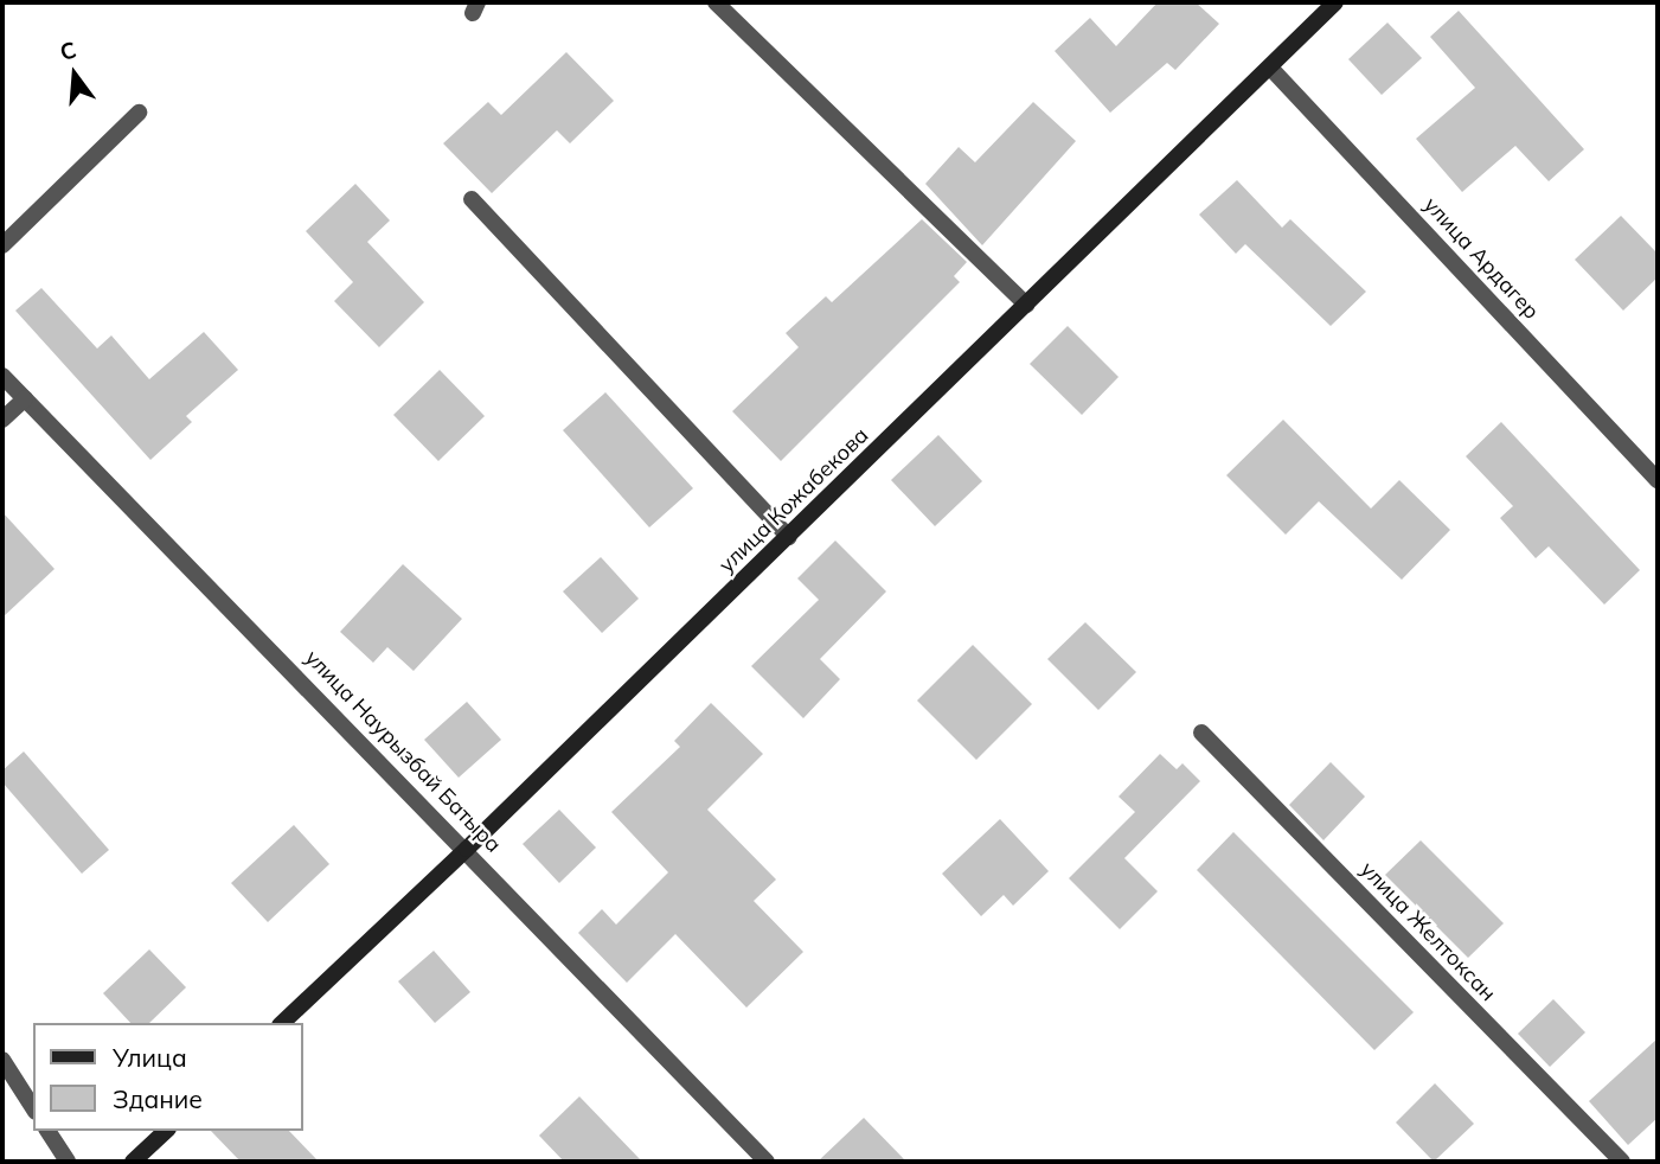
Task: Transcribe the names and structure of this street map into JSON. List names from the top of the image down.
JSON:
{
  "streets": {
    "main road": ["улица Кожабекова"],
    "street": ["улица Ардагер", "улица Наурызбай Батыра", "улица Желтоксан"]
  },
  "crossings": [
    ["улица Ардагер", "улица Кожабекова"],
    ["улица Кожабекова", "улица Наурызбай Батыра"]
  ],
  "legend": ["Улица", "Здание"],
  "north": "top"
}
